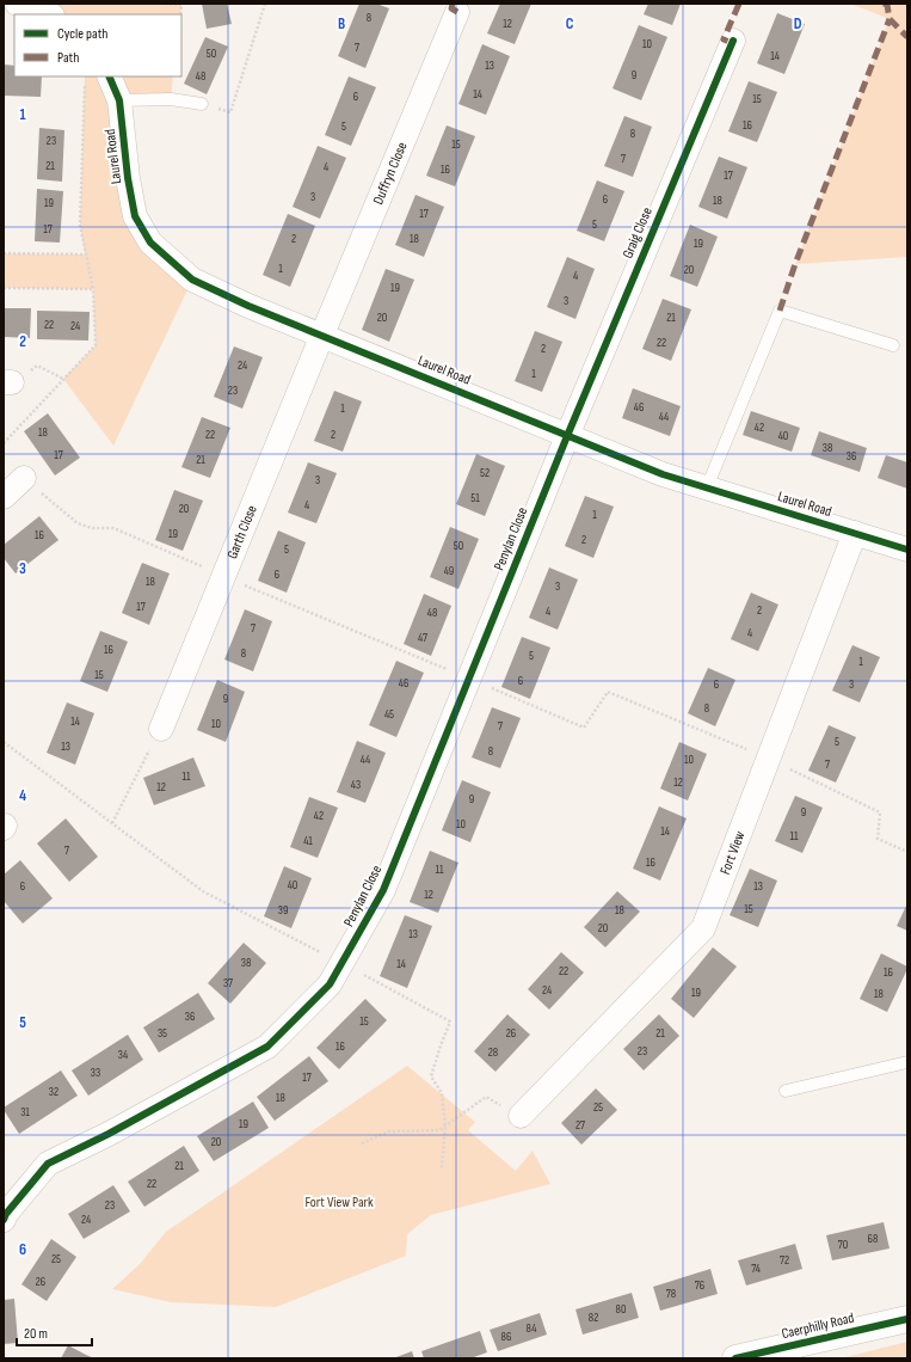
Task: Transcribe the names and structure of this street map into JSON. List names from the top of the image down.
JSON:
{
  "streets": {
    "main road": ["Caerphilly Road"],
    "street": [
      "Laurel Road",
      "Duffryn Close",
      "Graig Close",
      "Garth Close",
      "Penylan Close",
      "Fort View"
    ]
  },
  "crossings": [
    ["Laurel Road", "Duffryn Close"],
    ["Laurel Road", "Graig Close"],
    ["Laurel Road", "Garth Close"],
    ["Laurel Road", "Penylan Close"],
    ["Laurel Road", "Fort View"],
    ["Duffryn Close", "Garth Close"],
    ["Graig Close", "Penylan Close"]
  ],
  "parks": ["Fort View Park"],
  "house_numbers": [
    "8",
    "12",
    "10",
    "7",
    "50",
    "14",
    "13",
    "9",
    "48",
    "14",
    "6",
    "15",
    "16",
    "5",
    "8",
    "23",
    "15",
    "7",
    "21",
    "4",
    "16",
    "17",
    "3",
    "6",
    "18",
    "19",
    "17",
    "5",
    "17",
    "2",
    "18",
    "19",
    "1",
    "20",
    "4",
    "19",
    "3",
    "20",
    "21",
    "22",
    "24",
    "22",
    "2",
    "24",
    "1",
    "23",
    "46",
    "1",
    "44",
    "42",
    "18",
    "22",
    "2",
    "40",
    "38",
    "17",
    "36",
    "21",
    "52",
    "3",
    "51",
    "4",
    "20",
    "1",
    "19",
    "16",
    "2",
    "50",
    "5",
    "49",
    "6",
    "18",
    "3",
    "17",
    "2",
    "4",
    "48",
    "7",
    "4",
    "47",
    "16",
    "8",
    "5",
    "1",
    "15",
    "6",
    "46",
    "6",
    "3",
    "9",
    "8",
    "45",
    "14",
    "10",
    "7",
    "5",
    "13",
    "8",
    "44",
    "10",
    "7",
    "11",
    "12",
    "43",
    "12",
    "9",
    "9",
    "42",
    "10",
    "14",
    "11",
    "41",
    "7",
    "16",
    "11",
    "40",
    "6",
    "13",
    "12",
    "15",
    "39",
    "18",
    "20",
    "13",
    "38",
    "14",
    "22",
    "16",
    "37",
    "24",
    "19",
    "18",
    "36",
    "15",
    "35",
    "26",
    "21",
    "16",
    "23",
    "28",
    "34",
    "33",
    "17",
    "32",
    "18",
    "25",
    "31",
    "19",
    "27",
    "20",
    "21",
    "22",
    "23",
    "24",
    "68",
    "70",
    "25",
    "72",
    "74",
    "26",
    "76",
    "78",
    "80",
    "82",
    "84",
    "86"
  ],
  "legend": ["Cycle path", "Path"],
  "scale_bar": "20 m",
  "grid": {
    "columns": ["B", "C", "D"],
    "rows": [
      "1",
      "2",
      "3",
      "4",
      "5",
      "6"
    ]
  }
}
